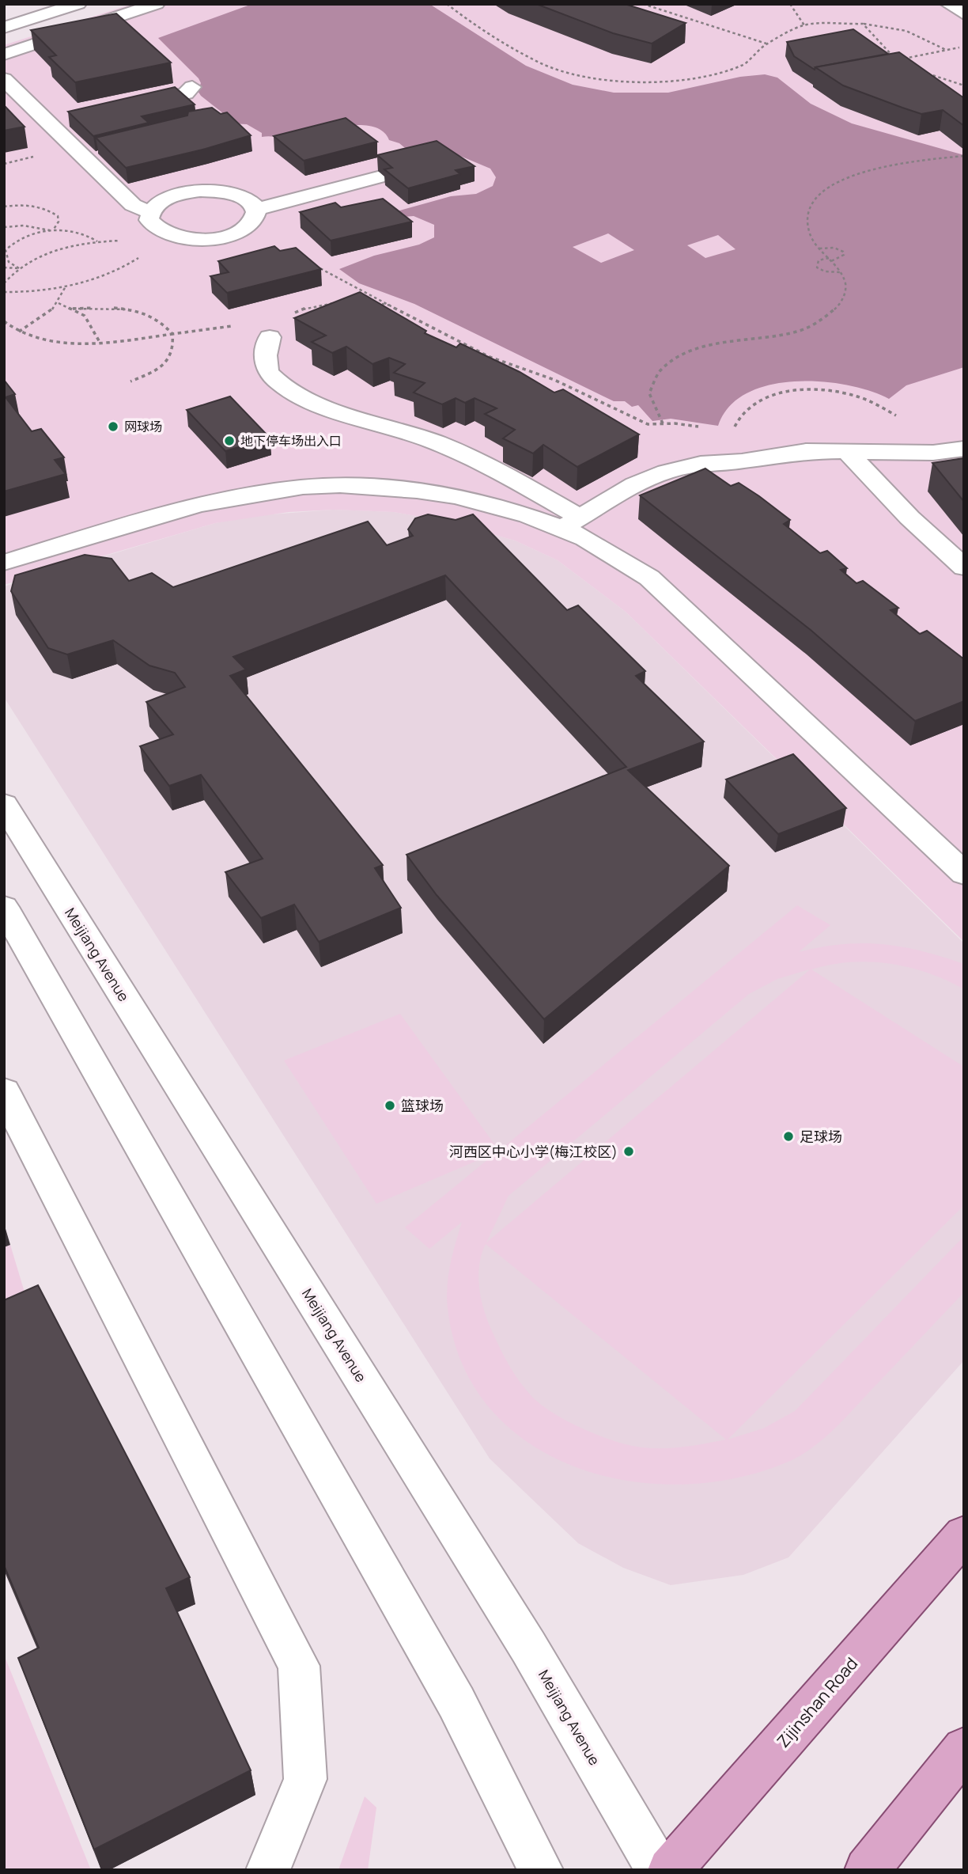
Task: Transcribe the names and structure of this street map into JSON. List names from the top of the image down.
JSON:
{
  "streets": {
    "main road": ["Zijinshan Road"],
    "street": ["Meijiang Avenue"]
  },
  "places": [
    "网球场",
    "地下停车场出入口",
    "篮球场",
    "足球场",
    "河西区中心小学(梅江校区)"
  ]
}
